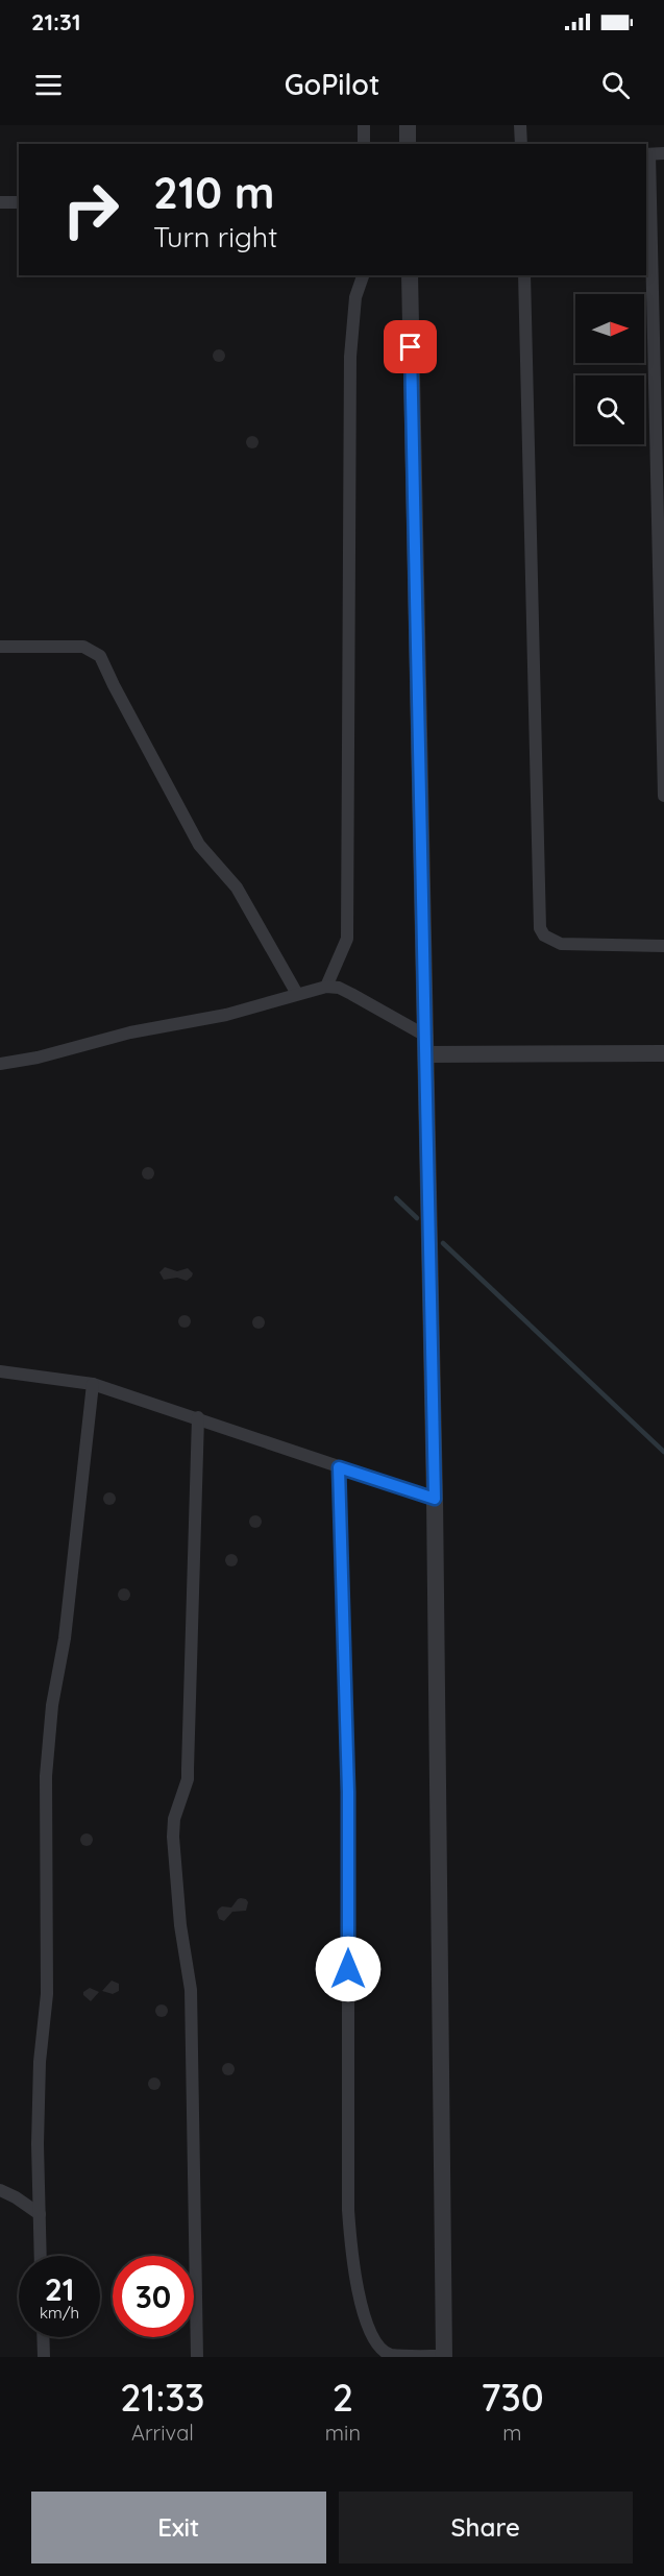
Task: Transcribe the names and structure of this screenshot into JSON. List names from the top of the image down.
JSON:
{
  "north": "right",
  "page": {
    "status": "21:31",
    "header": "GoPilot",
    "turn": ["210 m", "Turn right"],
    "speed": "21 km/h",
    "limit": "30",
    "eta": [
      "21:33",
      "Arrival",
      "2",
      "min",
      "730",
      "m"
    ],
    "buttons": ["Exit", "Share"]
  }
}
